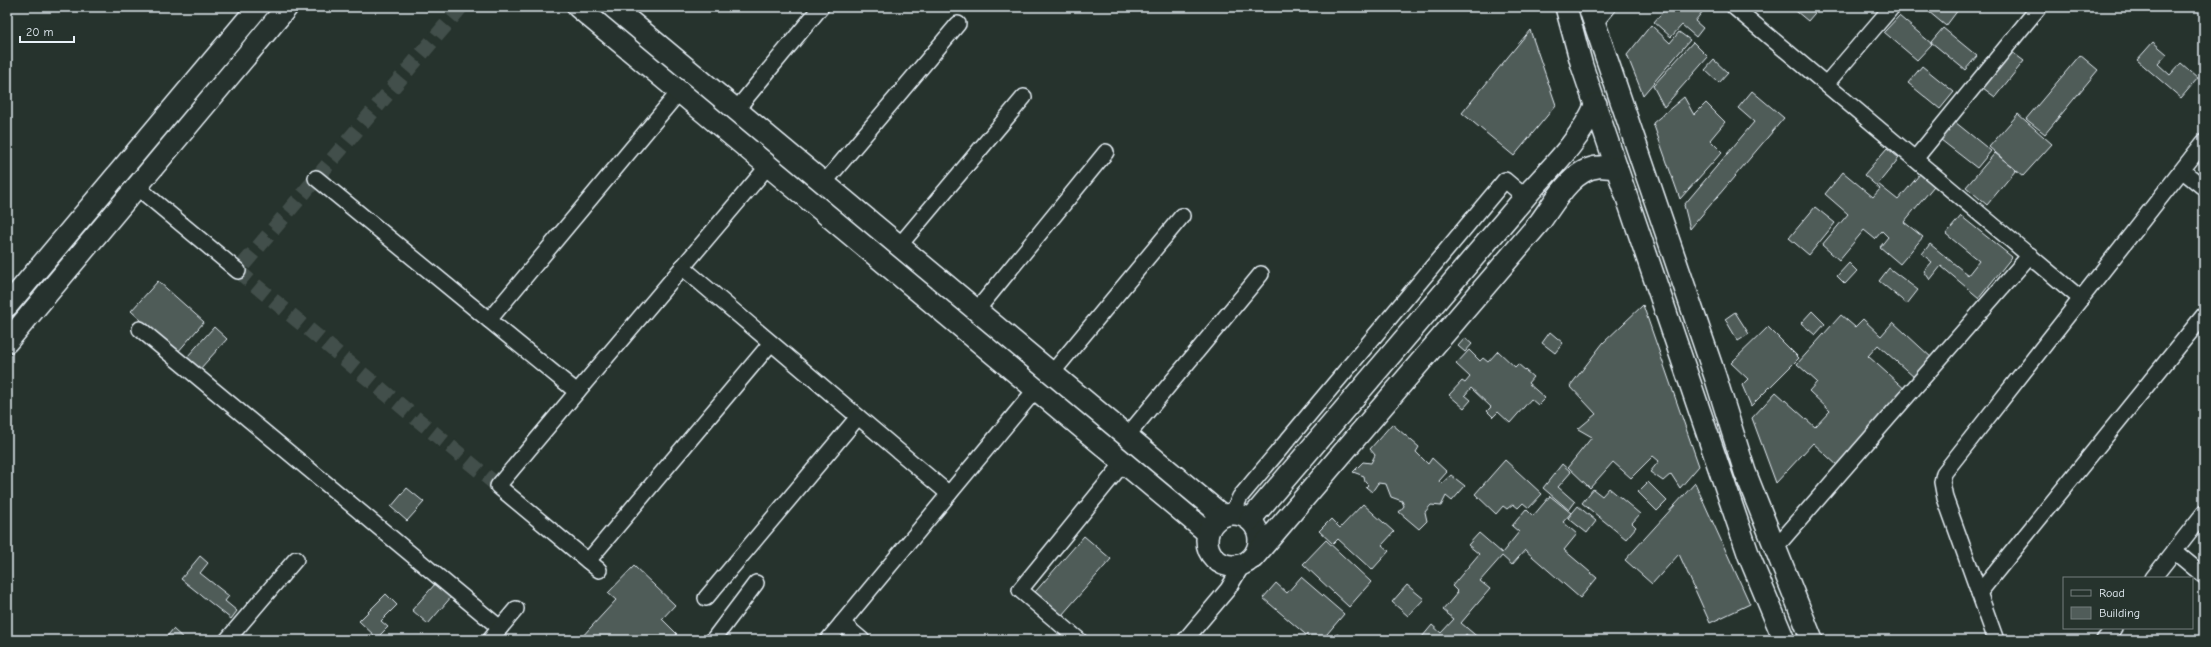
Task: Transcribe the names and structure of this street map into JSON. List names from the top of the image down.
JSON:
{
  "legend": ["Road", "Building"],
  "scale_bar": "20 m"
}
